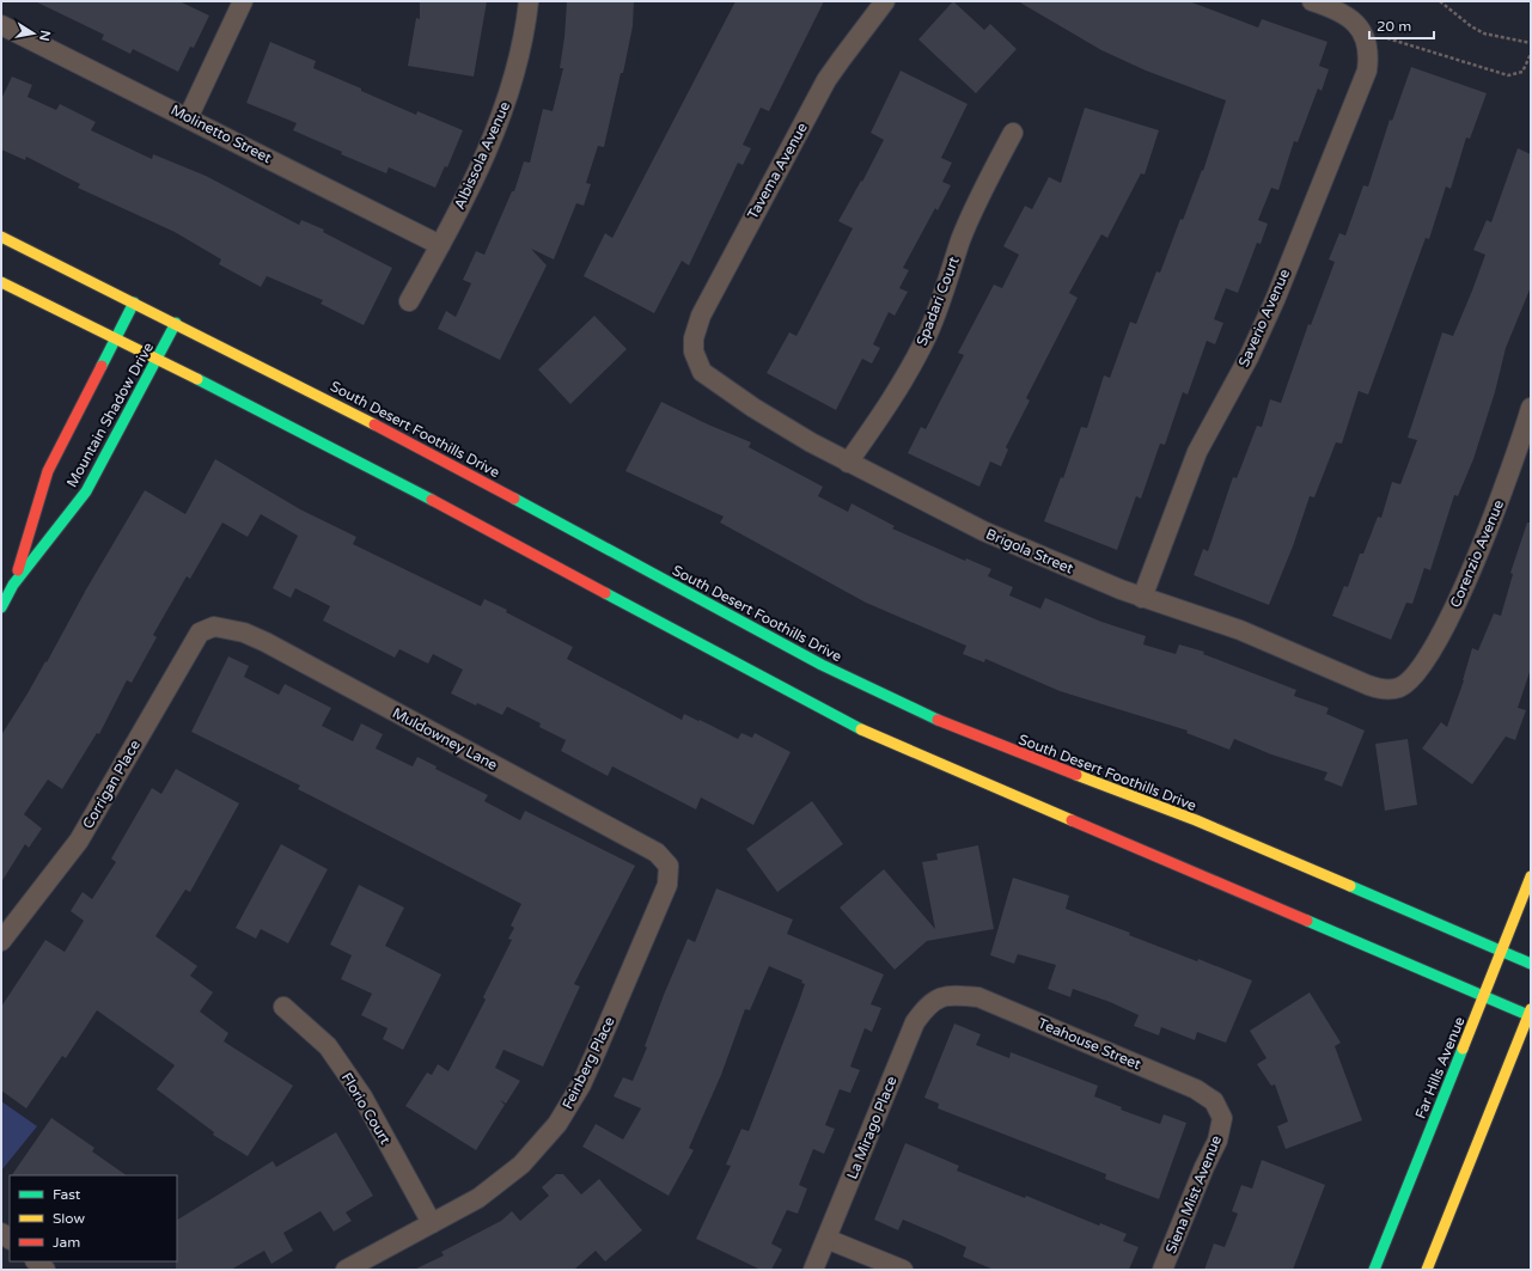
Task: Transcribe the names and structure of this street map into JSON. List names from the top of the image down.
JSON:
{
  "streets": {
    "main road": ["Mountain Shadow Drive", "South Desert Foothills Drive", "Far Hills Avenue"],
    "street": [
      "Molinetto Street",
      "Albissola Avenue",
      "Tavema Avenue",
      "Spadari Court",
      "Saverio Avenue",
      "Brigola Street",
      "Corenzio Avenue",
      "Muldowney Lane",
      "Corrigan Place",
      "Teahouse Street",
      "Feinberg Place",
      "Florio Court",
      "La Mirago Place",
      "Siena Mist Avenue"
    ]
  },
  "crossings": [
    ["Molinetto Street", "Albissola Avenue"],
    ["Tavema Avenue", "Brigola Street"],
    ["Spadari Court", "Brigola Street"],
    ["Saverio Avenue", "Brigola Street"],
    ["Mountain Shadow Drive", "South Desert Foothills Drive"],
    ["South Desert Foothills Drive", "Far Hills Avenue"],
    ["Brigola Street", "Corenzio Avenue"],
    ["Muldowney Lane", "Corrigan Place"],
    ["Muldowney Lane", "Feinberg Place"],
    ["Teahouse Street", "La Mirago Place"],
    ["Teahouse Street", "Siena Mist Avenue"],
    ["Feinberg Place", "Florio Court"]
  ],
  "legend": ["Fast", "Slow", "Jam"],
  "scale_bar": "20 m",
  "north": "right"
}
